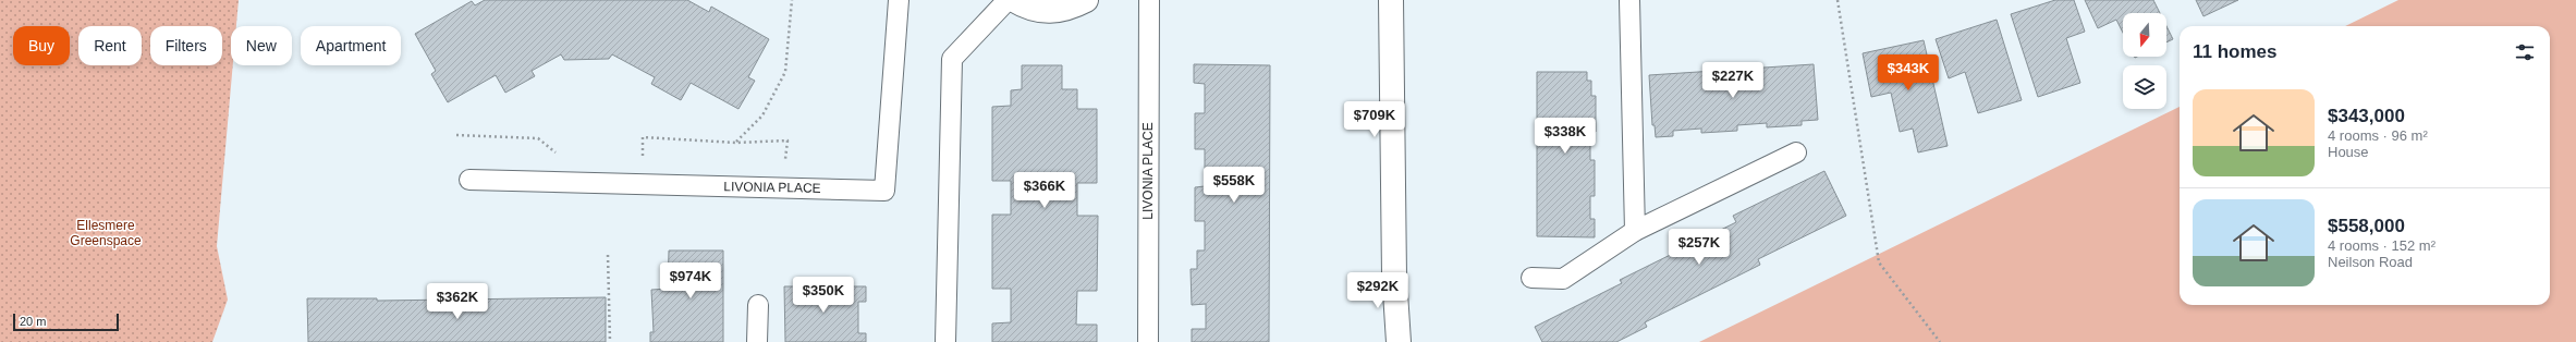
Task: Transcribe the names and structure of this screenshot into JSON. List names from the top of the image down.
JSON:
{
  "streets": {
    "lane": ["LIVONIA PLACE"]
  },
  "parks": ["Ellesmere Greenspace"],
  "scale_bar": "20 m",
  "north": "bottom",
  "page": {
    "chip": [
      "Buy",
      "Rent",
      "Filters",
      "New",
      "Apartment"
    ],
    "heading": "11 homes",
    "price": [
      "$343K",
      "$227K",
      "$709K",
      "$338K",
      "$558K",
      "$366K",
      "$257K",
      "$974K",
      "$292K",
      "$350K",
      "$362K"
    ],
    "list": [
      {
        "name": "$343,000",
        "note": "4 rooms · 96 m² · House"
      },
      {
        "name": "$558,000",
        "note": "4 rooms · 152 m² · Neilson Road"
      }
    ],
    "scale": "20 m"
  }
}
